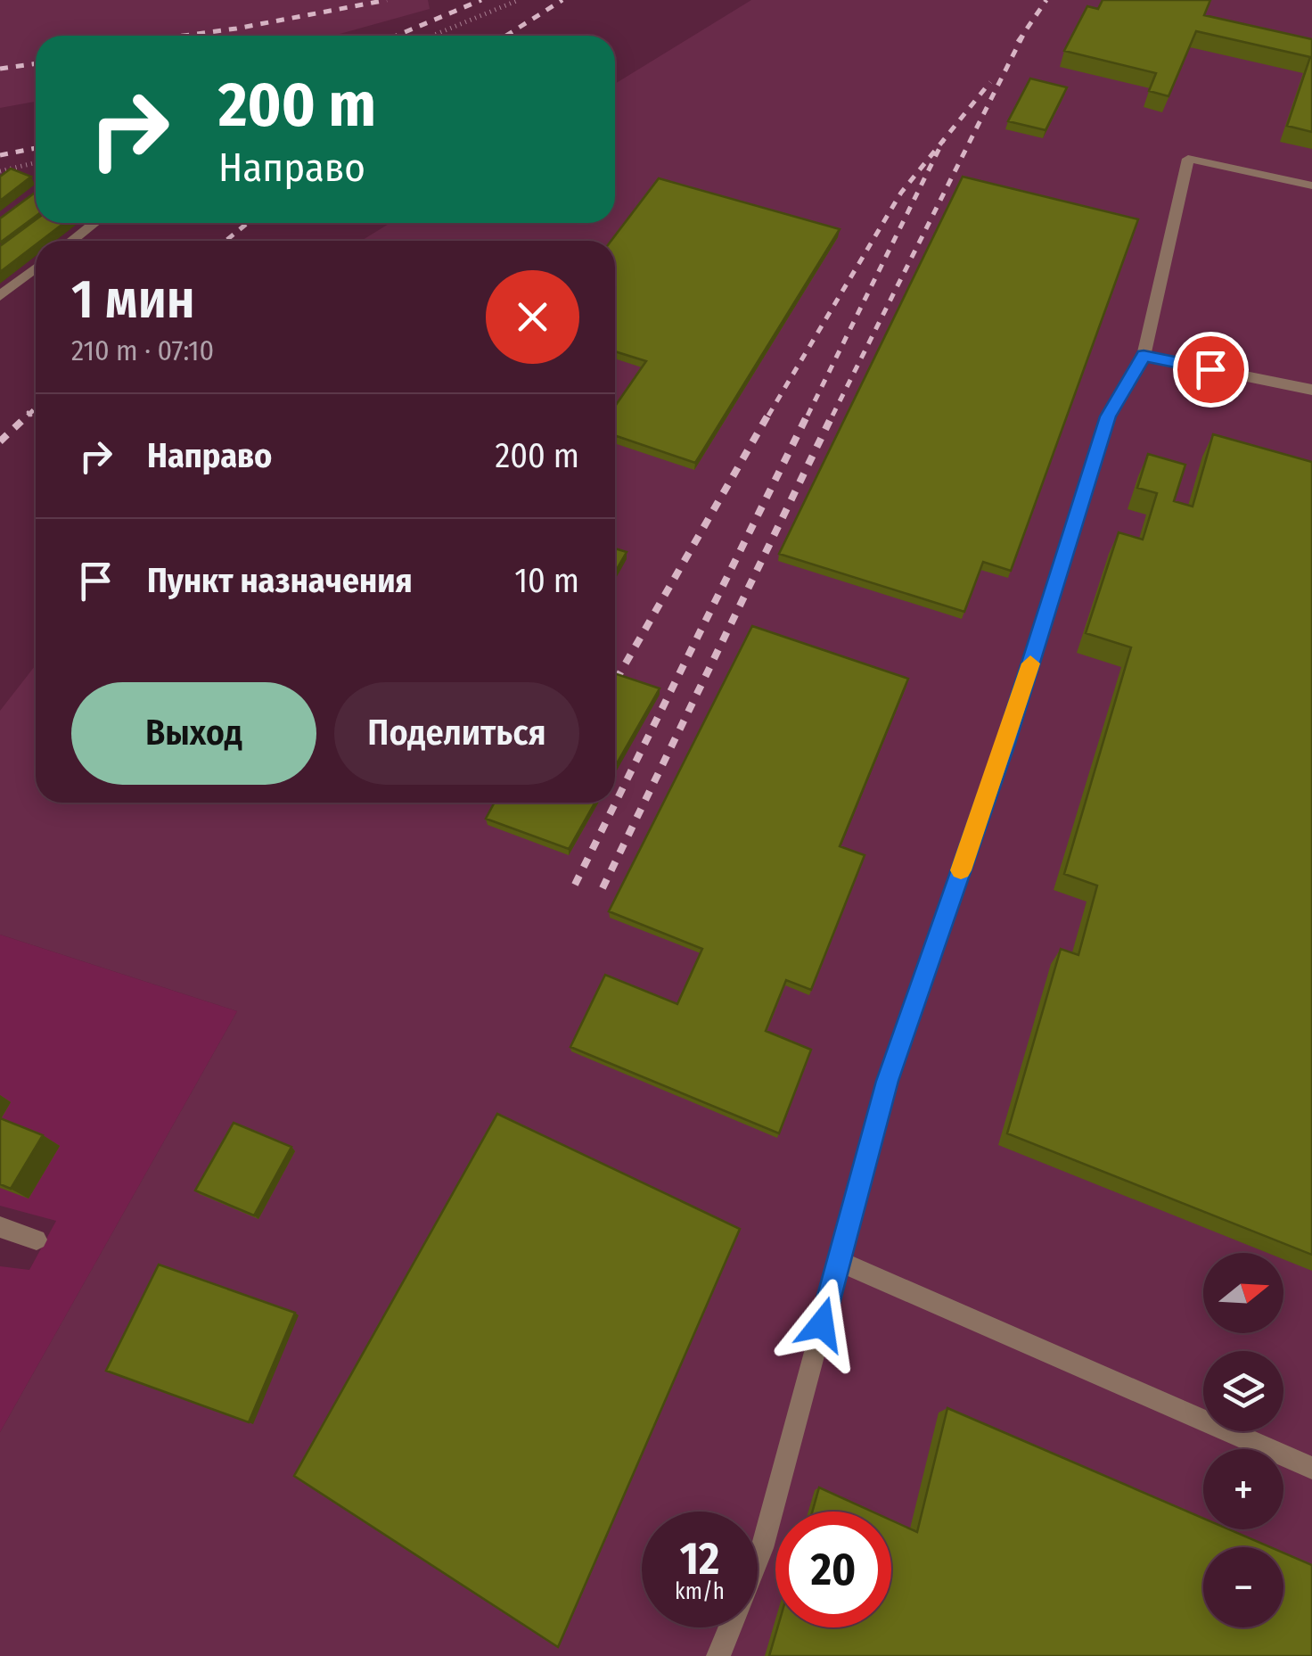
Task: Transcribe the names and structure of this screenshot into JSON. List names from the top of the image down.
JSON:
{
  "north": "right",
  "page": {
    "turn": ["200 m", "Направо"],
    "heading": ["1 мин", "210 m · 07:10"],
    "list": [
      {
        "name": "Направо",
        "value": "200 m"
      },
      {
        "name": "Пункт назначения",
        "value": "10 m"
      }
    ],
    "buttons": ["Выход", "Поделиться"],
    "map_buttons": ["+", "−"],
    "speed": "12 km/h",
    "limit": "20"
  }
}
